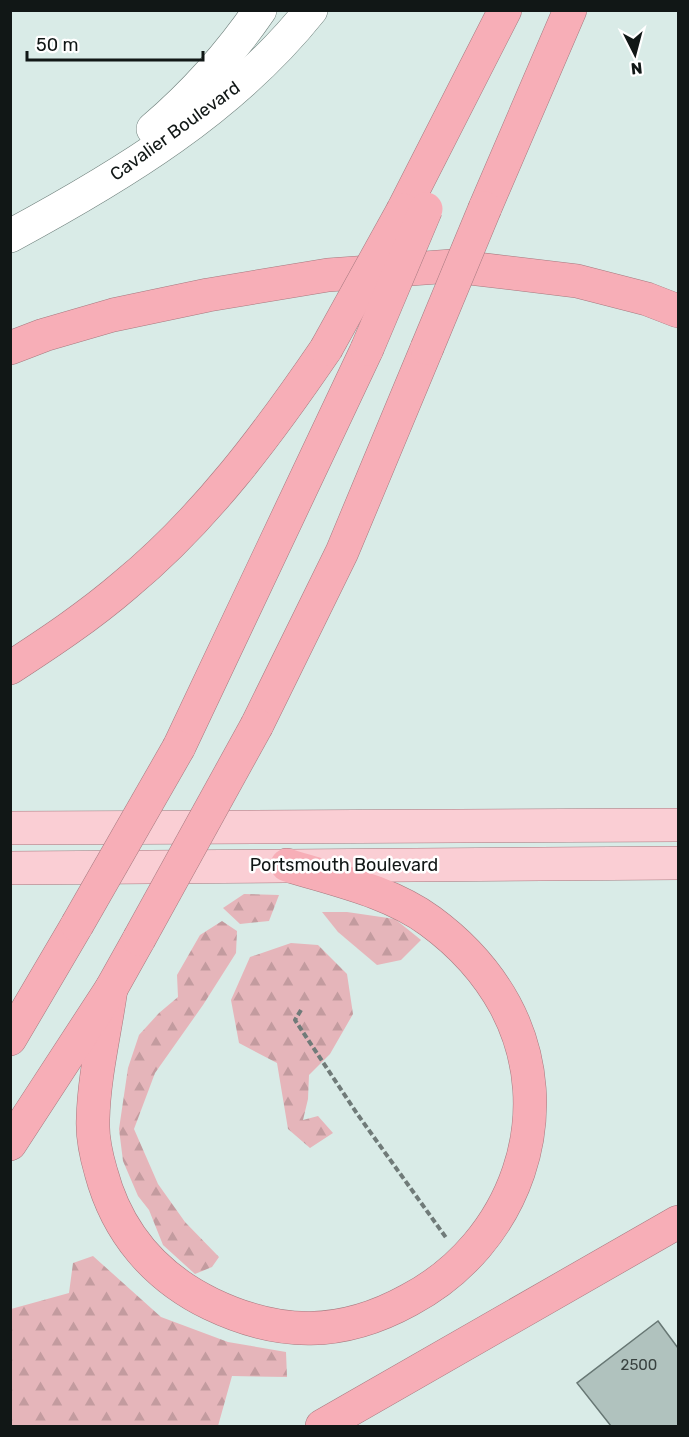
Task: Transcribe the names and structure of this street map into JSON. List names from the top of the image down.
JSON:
{
  "streets": {
    "main road": ["Portsmouth Boulevard"],
    "street": ["Cavalier Boulevard"]
  },
  "house_numbers": ["2500"],
  "scale_bar": "50 m",
  "north": "bottom"
}
